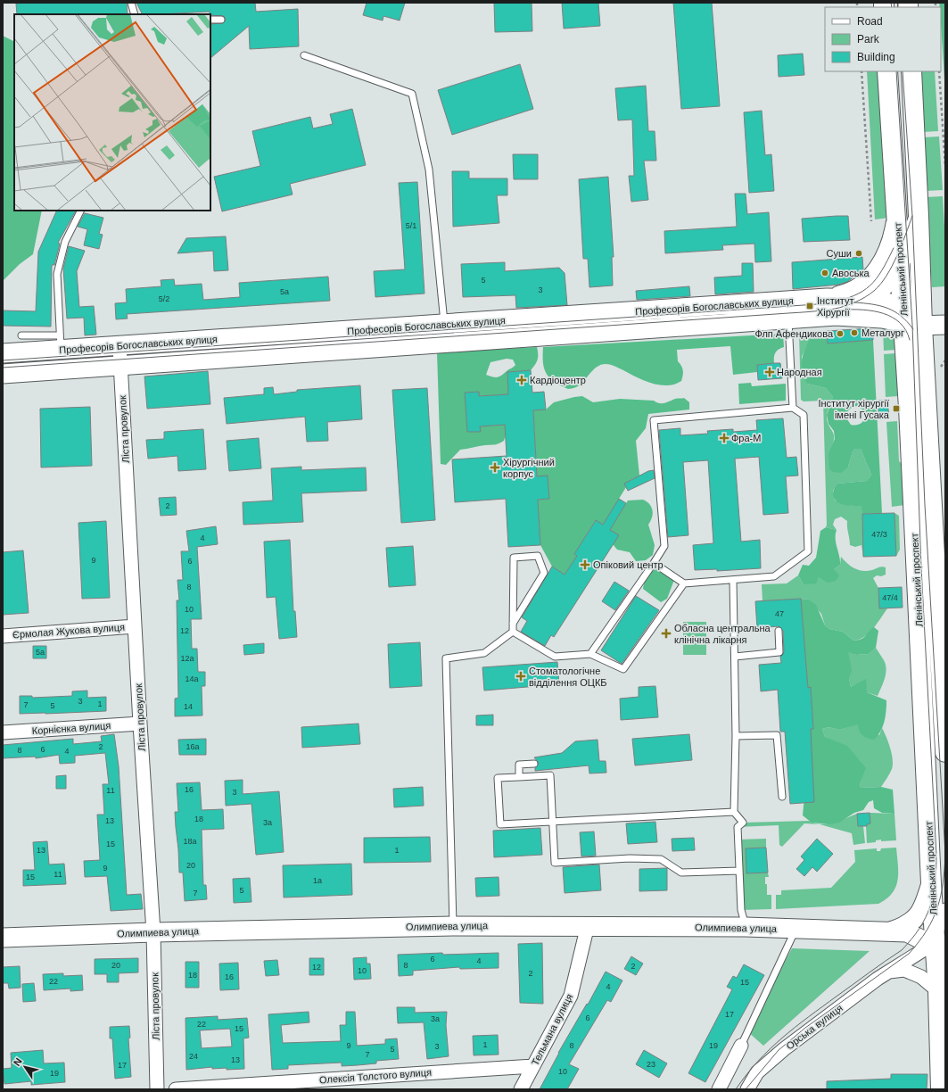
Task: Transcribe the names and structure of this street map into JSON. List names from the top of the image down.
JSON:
{
  "streets": {
    "main road": ["Ленінський проспект"],
    "street": [
      "Професорів Богославських вулиця",
      "Ліста провулок",
      "Єрмолая Жукова вулиця",
      "Корнієнка вулиця",
      "Олимпиева улица",
      "Орська вулиця",
      "Тельмана вулиця",
      "Олексія Толстого вулиця"
    ]
  },
  "crossings": [
    ["Ленінський проспект", "Професорів Богославських вулиця"],
    ["Ленінський проспект", "Орська вулиця"],
    ["Професорів Богославських вулиця", "Ліста провулок"],
    ["Ліста провулок", "Єрмолая Жукова вулиця"],
    ["Ліста провулок", "Корнієнка вулиця"],
    ["Ліста провулок", "Олимпиева улица"],
    ["Олимпиева улица", "Тельмана вулиця"],
    ["Тельмана вулиця", "Олексія Толстого вулиця"]
  ],
  "places": {
    "other": [
      "Суши",
      "Авоська",
      "Металург",
      "Флп Афендикова"
    ],
    "transit": ["Інститут Хірургії", "Інститут хірургії імені Гусака"],
    "health": [
      "Народная",
      "Кардіоцентр",
      "Фра-М",
      "Хірургічний корпус",
      "Опіковий центр",
      "Обласна центральна клінічна лікарня",
      "Стоматологічне відділення ОЦКБ"
    ]
  },
  "house_numbers": [
    "5/1",
    "5",
    "3",
    "5а",
    "5/2",
    "2",
    "47/3",
    "4",
    "9",
    "6",
    "8",
    "47/4",
    "10",
    "47",
    "12",
    "5а",
    "12а",
    "14а",
    "3",
    "1",
    "7",
    "5",
    "14",
    "2",
    "16а",
    "6",
    "8",
    "4",
    "16",
    "11",
    "3",
    "18",
    "13",
    "3а",
    "18а",
    "15",
    "13",
    "1",
    "20",
    "9",
    "11",
    "15",
    "1а",
    "5",
    "7",
    "6",
    "4",
    "20",
    "8",
    "2",
    "12",
    "10",
    "2",
    "18",
    "16",
    "22",
    "15",
    "4",
    "17",
    "6",
    "3а",
    "22",
    "15",
    "1",
    "9",
    "8",
    "19",
    "3",
    "5",
    "7",
    "24",
    "13",
    "23",
    "17",
    "10",
    "19"
  ],
  "legend": ["Road", "Park", "Building"],
  "north": "top left"
}
